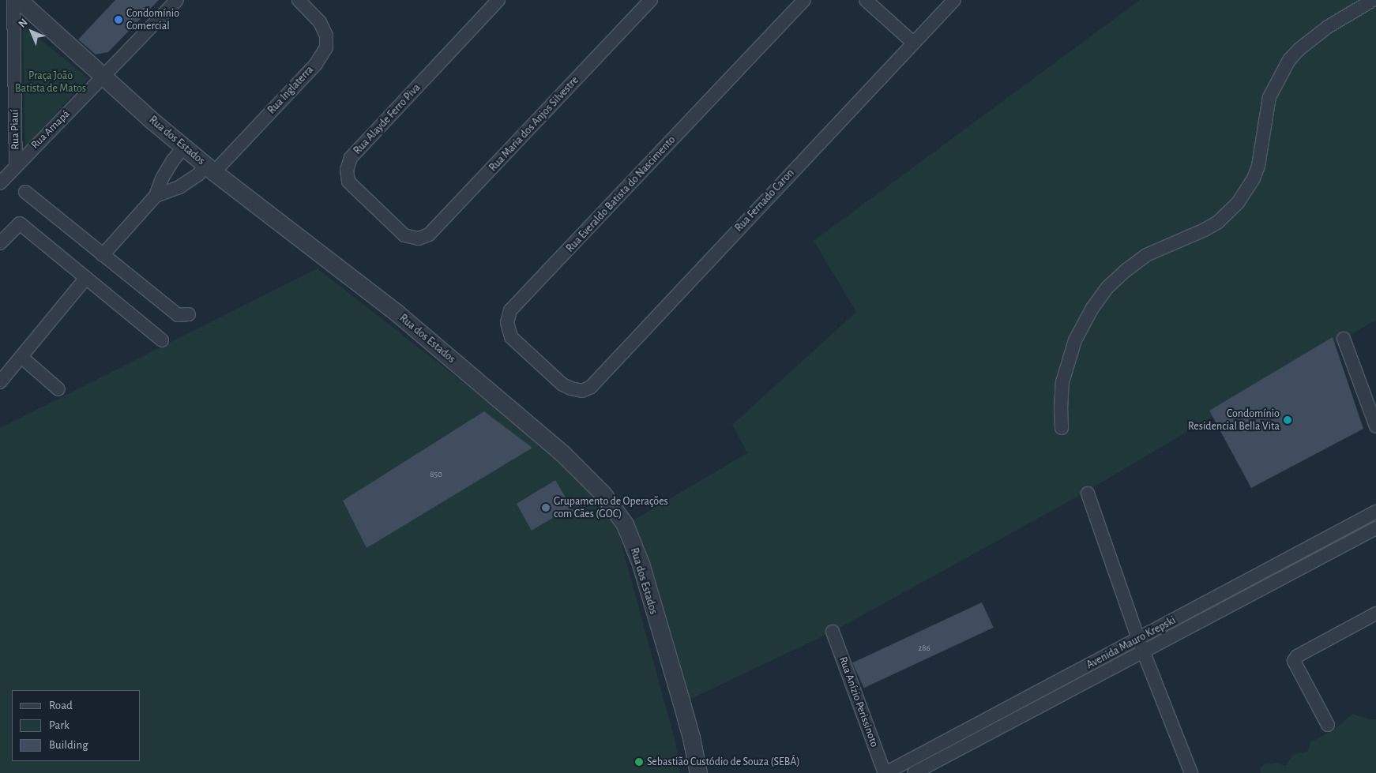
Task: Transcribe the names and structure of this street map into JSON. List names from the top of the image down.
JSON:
{
  "streets": {
    "street": [
      "Rua Inglaterra",
      "Rua Alayde Ferro Piva",
      "Rua Maria dos Anjos Silvestre",
      "Rua Piauí",
      "Rua Amapá",
      "Rua dos Estados",
      "Rua Everaldo Batista do Nascimento",
      "Rua Fernado Caron",
      "Avenida Mauro Krepski",
      "Rua Anízio Perissinoto"
    ]
  },
  "crossings": [
    ["Rua Inglaterra", "Rua dos Estados"],
    ["Rua Alayde Ferro Piva", "Rua Maria dos Anjos Silvestre"],
    ["Rua Piauí", "Rua Amapá"],
    ["Rua Amapá", "Rua dos Estados"],
    ["Rua Everaldo Batista do Nascimento", "Rua Fernado Caron"],
    ["Avenida Mauro Krepski", "Rua Anízio Perissinoto"]
  ],
  "parks": ["Praça João Batista de Matos"],
  "places": [
    "Condomínio Comercial",
    "Condomínio Residencial Bella Vita",
    "Grupamento de Operações com Cães (GOC)",
    "Sebastião Custódio de Souza (SEBÁ)"
  ],
  "house_numbers": ["850", "286"],
  "legend": ["Road", "Park", "Building"],
  "north": "top left"
}
